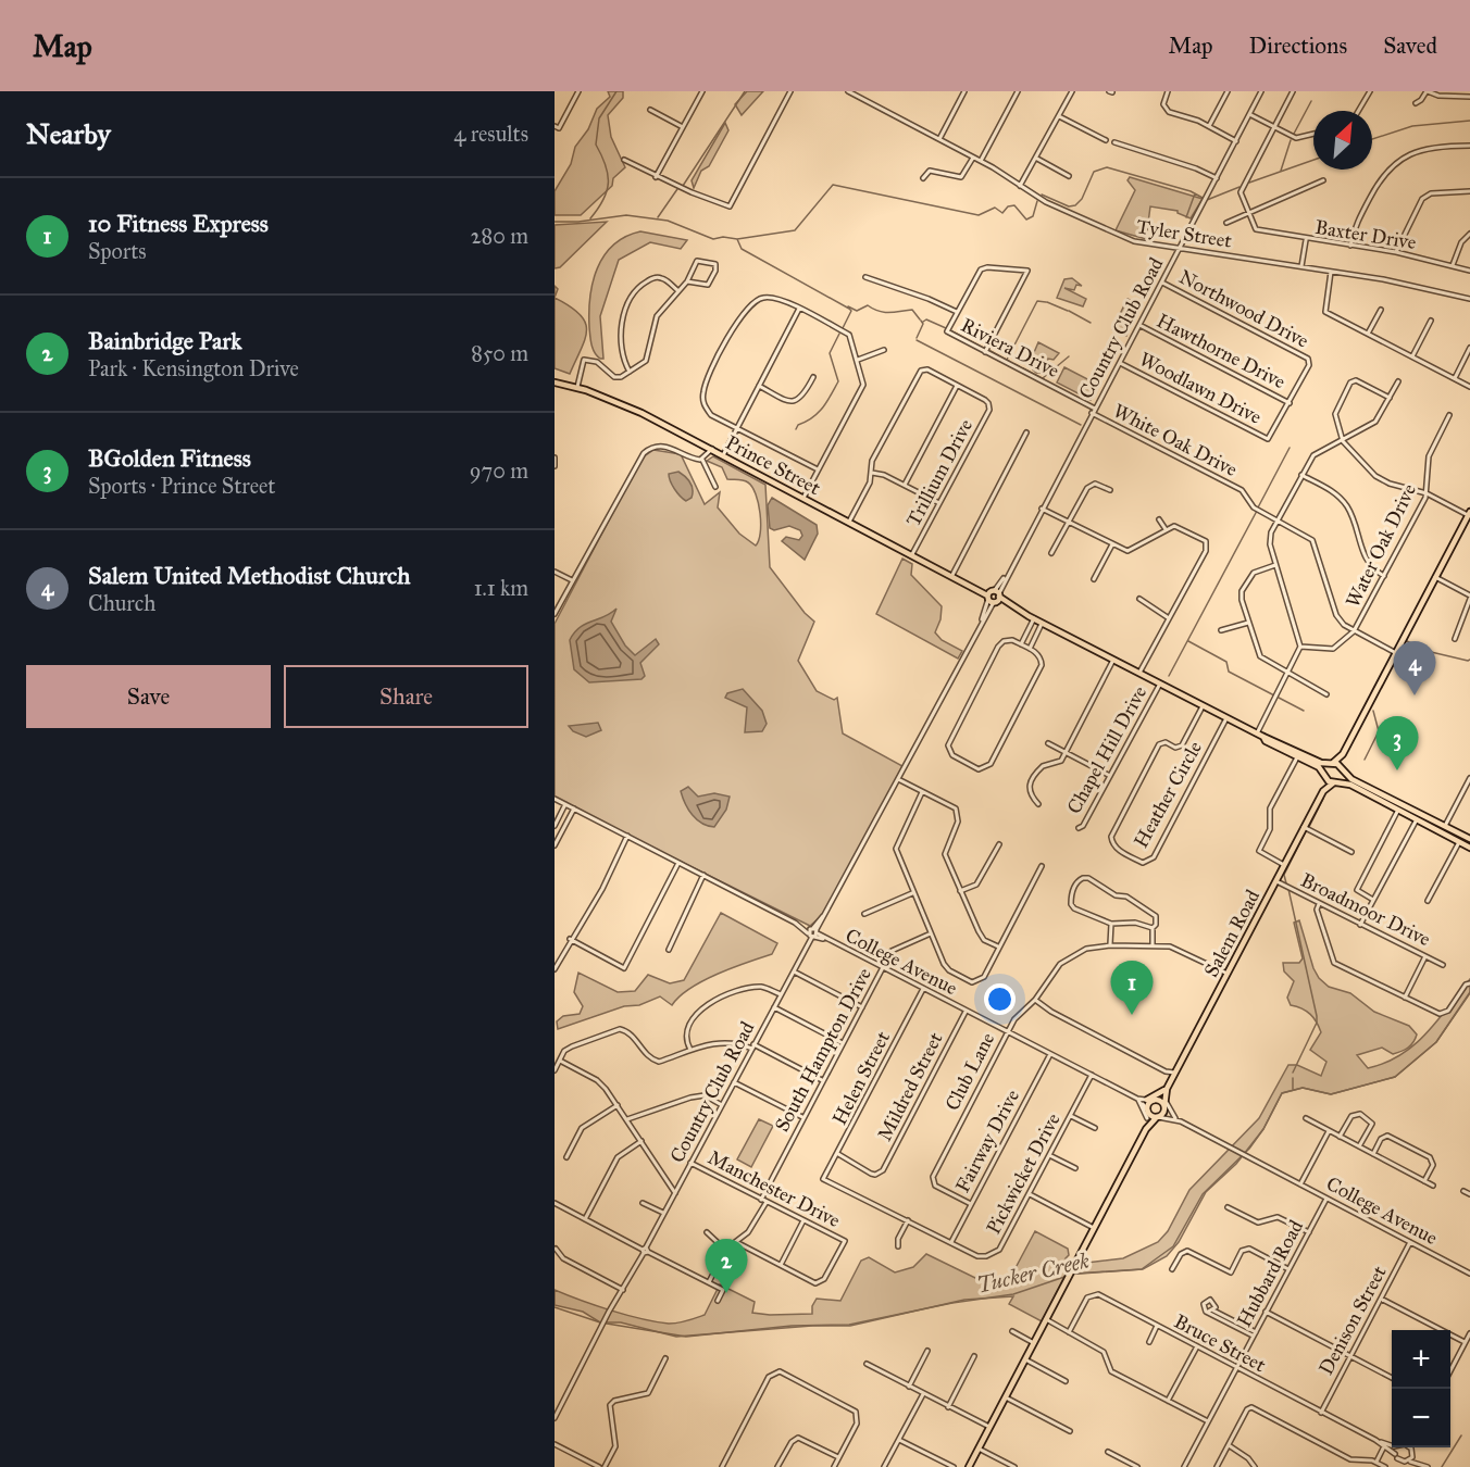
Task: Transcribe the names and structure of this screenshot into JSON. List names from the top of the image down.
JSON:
{
  "streets": {
    "main road": ["Prince Street", "Salem Road"],
    "street": [
      "Tyler Street",
      "Baxter Drive",
      "Northwood Drive",
      "Country Club Road",
      "Riviera Drive",
      "Hawthorne Drive",
      "Woodlawn Drive",
      "White Oak Drive",
      "Trillium Drive",
      "Water Oak Drive",
      "Chapel Hill Drive",
      "Heather Circle",
      "Broadmoor Drive",
      "College Avenue",
      "South Hampton Drive",
      "Club Lane",
      "Helen Street",
      "Mildred Street",
      "Fairway Drive",
      "Pickwicket Drive",
      "Manchester Drive",
      "Hubbard Road",
      "Denison Street",
      "Bruce Street"
    ]
  },
  "crossings": [
    ["Tyler Street", "Country Club Road"],
    ["Northwood Drive", "Country Club Road"],
    ["Northwood Drive", "Hawthorne Drive"],
    ["Northwood Drive", "Woodlawn Drive"],
    ["Country Club Road", "Riviera Drive"],
    ["Country Club Road", "Hawthorne Drive"],
    ["Country Club Road", "Woodlawn Drive"],
    ["Country Club Road", "White Oak Drive"],
    ["Country Club Road", "Prince Street"],
    ["Country Club Road", "College Avenue"],
    ["Country Club Road", "Manchester Drive"],
    ["Hawthorne Drive", "Woodlawn Drive"],
    ["White Oak Drive", "Water Oak Drive"],
    ["Prince Street", "Trillium Drive"],
    ["Prince Street", "Chapel Hill Drive"],
    ["Prince Street", "Heather Circle"],
    ["Prince Street", "Salem Road"],
    ["Broadmoor Drive", "Salem Road"],
    ["Salem Road", "College Avenue"],
    ["Salem Road", "Club Lane"],
    ["College Avenue", "South Hampton Drive"],
    ["College Avenue", "Club Lane"],
    ["College Avenue", "Helen Street"],
    ["College Avenue", "Mildred Street"],
    ["College Avenue", "Fairway Drive"],
    ["College Avenue", "Pickwicket Drive"],
    ["College Avenue", "Hubbard Road"],
    ["College Avenue", "Denison Street"],
    ["South Hampton Drive", "Manchester Drive"],
    ["Club Lane", "Fairway Drive"],
    ["Helen Street", "Mildred Street"],
    ["Helen Street", "Pickwicket Drive"],
    ["Fairway Drive", "Pickwicket Drive"],
    ["Hubbard Road", "Bruce Street"],
    ["Denison Street", "Bruce Street"]
  ],
  "water": ["Tucker Creek"],
  "north": "top right",
  "page": {
    "header": "Map",
    "nav": ["Map", "Directions", "Saved"],
    "heading": ["Nearby", "4 results"],
    "list": [
      {
        "mark": "1",
        "name": "10 Fitness Express",
        "note": "Sports",
        "value": "280 m"
      },
      {
        "mark": "2",
        "name": "Bainbridge Park",
        "note": "Park · Kensington Drive",
        "value": "850 m"
      },
      {
        "mark": "3",
        "name": "BGolden Fitness",
        "note": "Sports · Prince Street",
        "value": "970 m"
      },
      {
        "mark": "4",
        "name": "Salem United Methodist Church",
        "note": "Church",
        "value": "1.1 km"
      }
    ],
    "pins": [
      "4",
      "3",
      "1",
      "2"
    ],
    "buttons": ["Save", "Share"],
    "map_buttons": ["+", "−"]
  }
}
